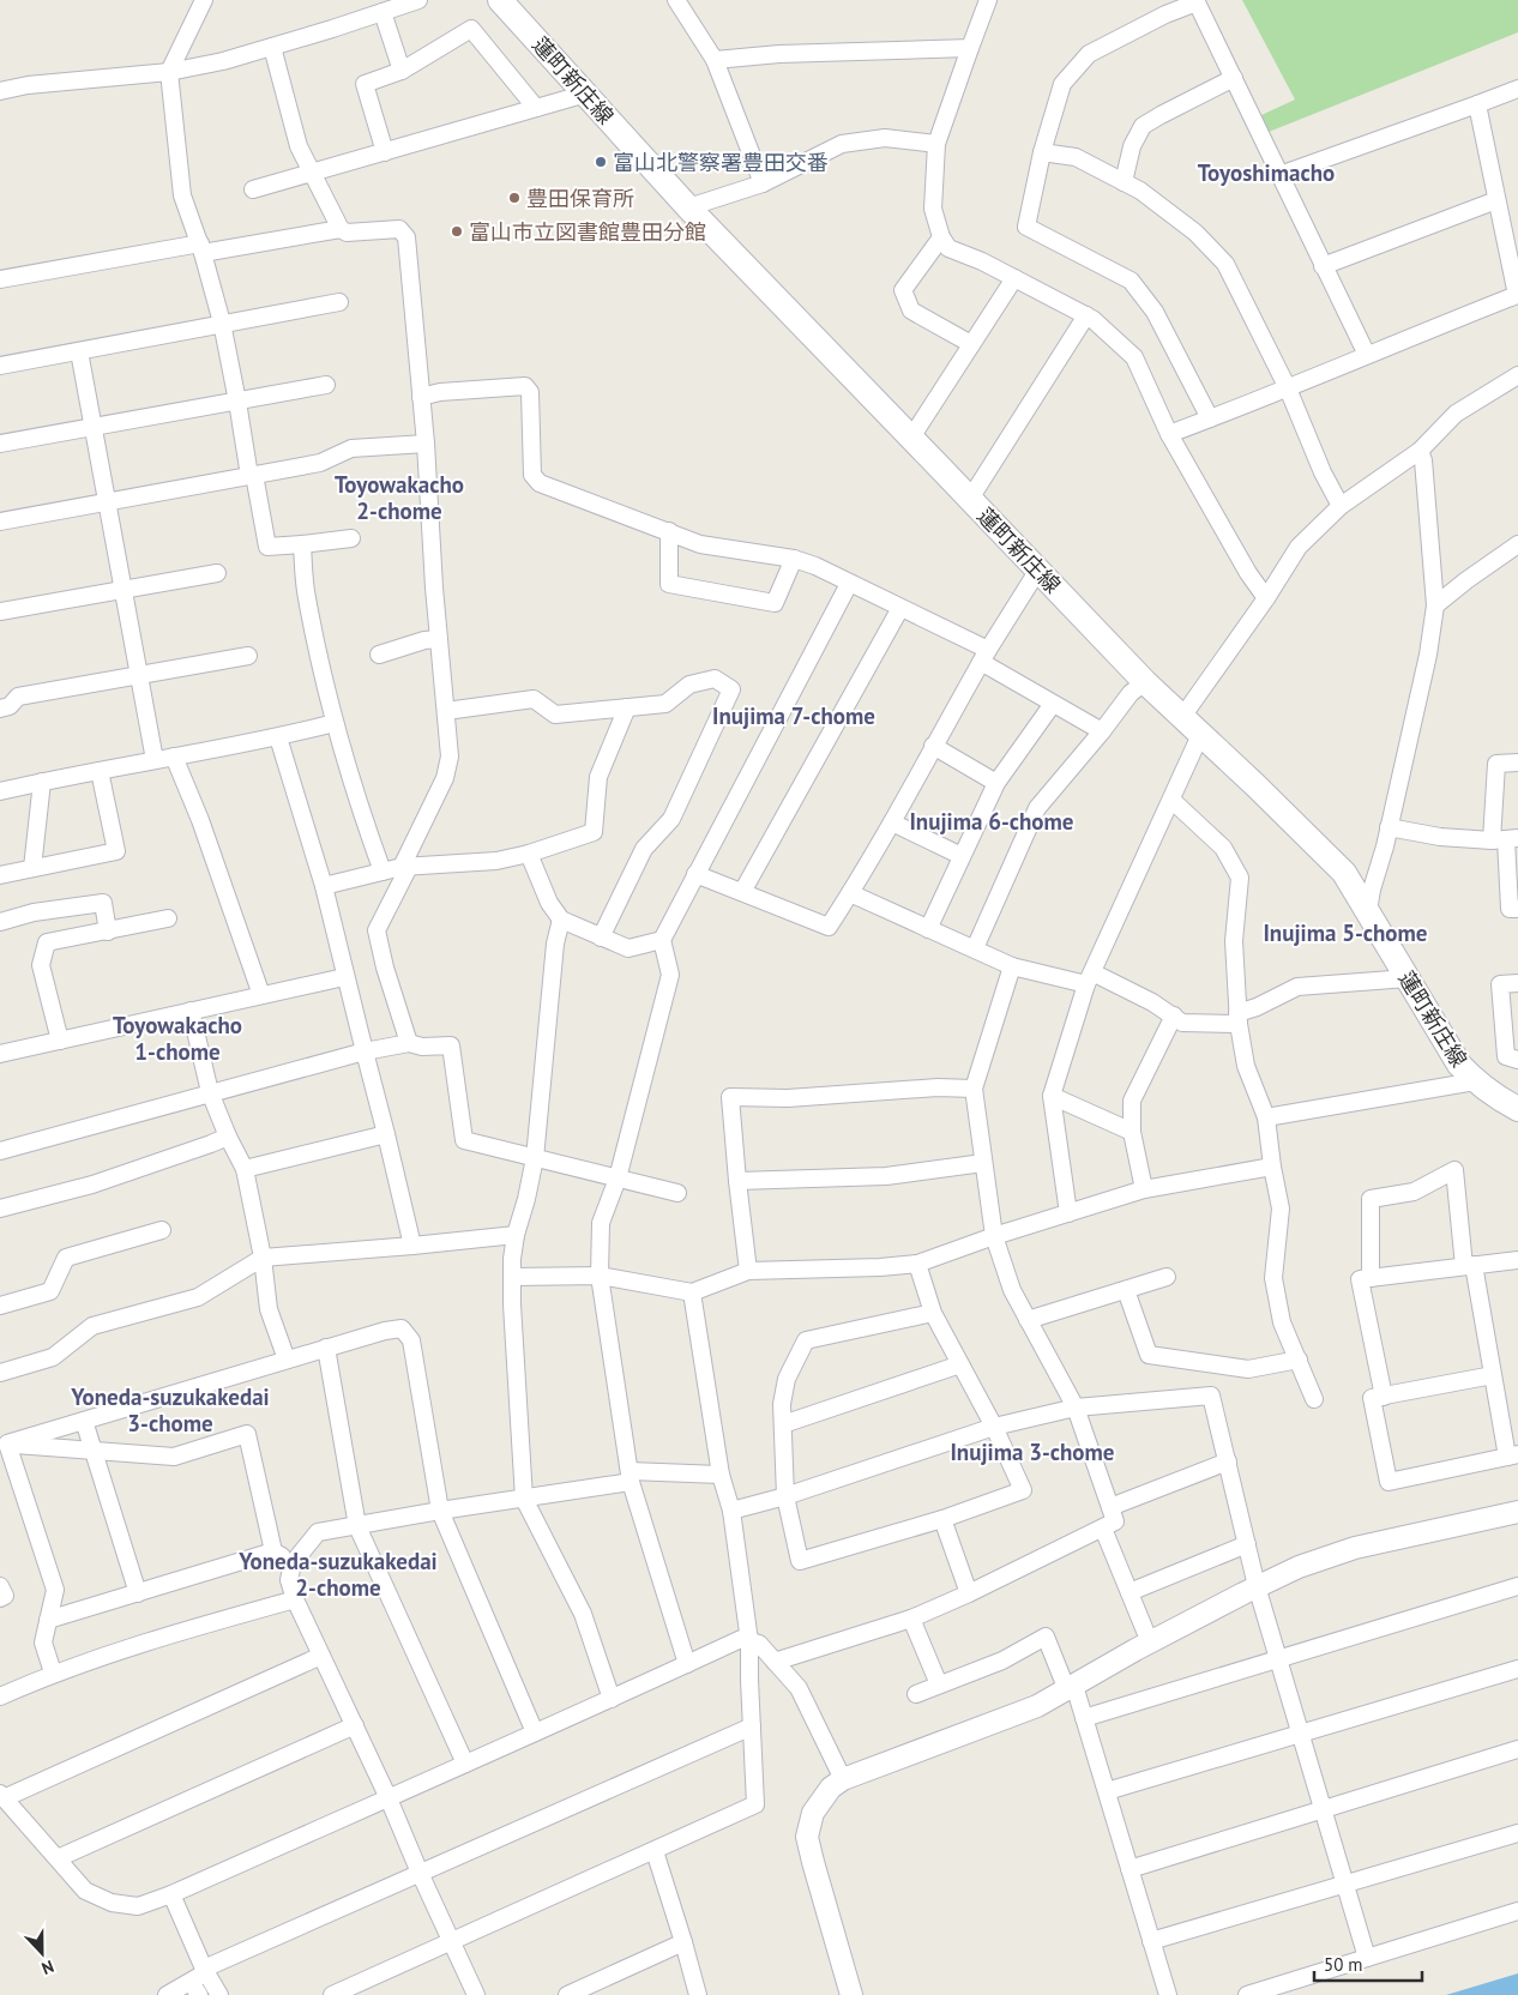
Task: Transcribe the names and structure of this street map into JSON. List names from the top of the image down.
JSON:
{
  "streets": {
    "main road": ["蓮町新庄線"]
  },
  "districts": [
    "Toyoshimacho",
    "Toyowakacho 2-chome",
    "Inujima 7-chome",
    "Inujima 6-chome",
    "Inujima 5-chome",
    "Toyowakacho 1-chome",
    "Yoneda-suzukakedai 3-chome",
    "Inujima 3-chome",
    "Yoneda-suzukakedai 2-chome"
  ],
  "places": ["富山北警察署豊田交番", "豊田保育所", "富山市立図書館豊田分館"],
  "scale_bar": "50 m",
  "north": "bottom"
}
